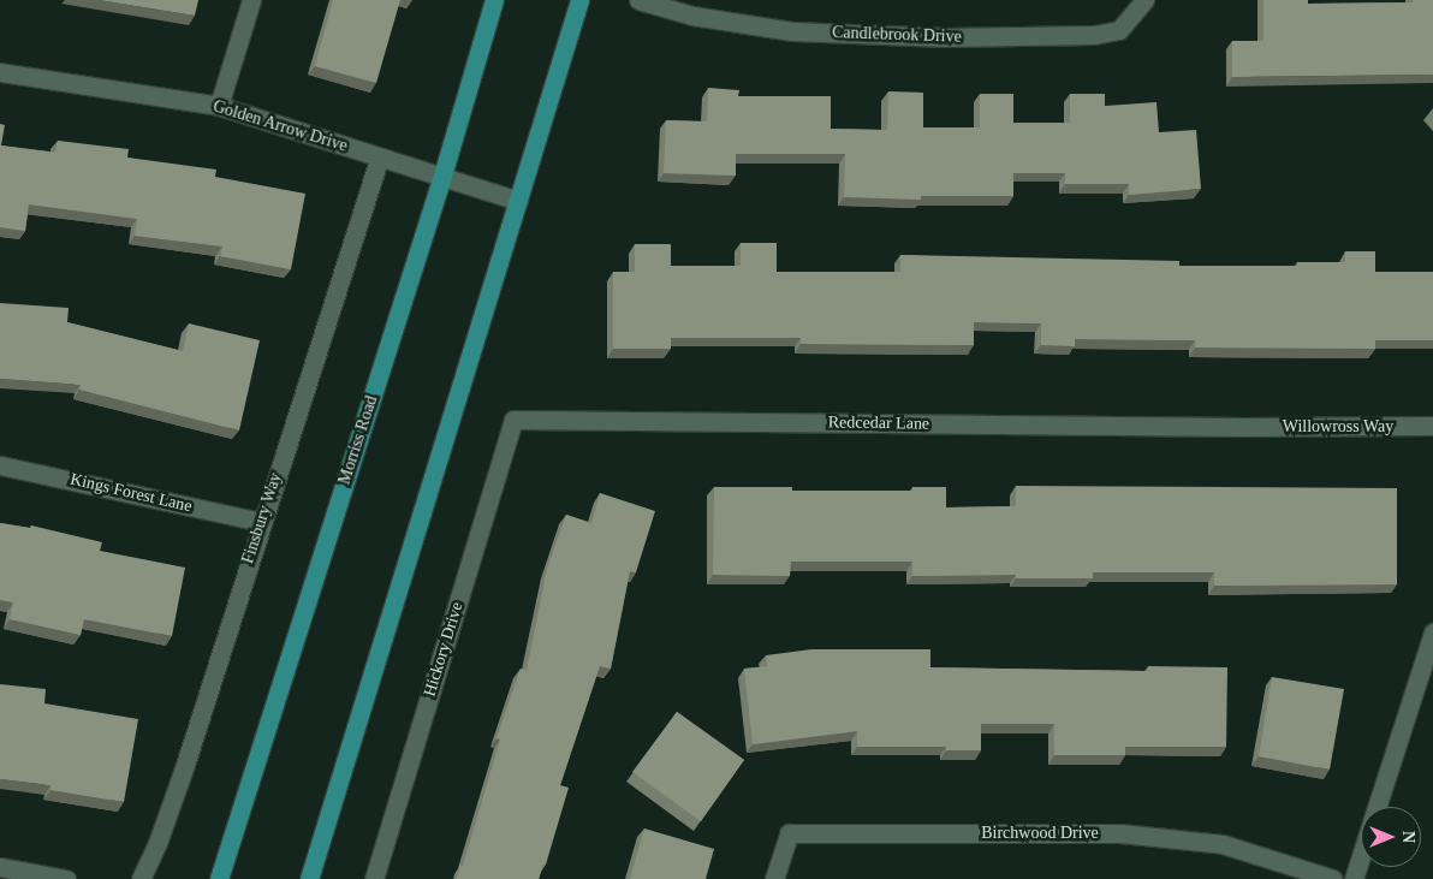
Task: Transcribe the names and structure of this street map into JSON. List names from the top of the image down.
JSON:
{
  "streets": {
    "main road": ["Morriss Road"],
    "street": [
      "Candlebrook Drive",
      "Golden Arrow Drive",
      "Redcedar Lane",
      "Willowross Way",
      "Kings Forest Lane",
      "Finsbury Way",
      "Hickory Drive",
      "Birchwood Drive"
    ]
  },
  "crossings": [
    ["Golden Arrow Drive", "Morriss Road"],
    ["Golden Arrow Drive", "Finsbury Way"],
    ["Redcedar Lane", "Willowross Way"],
    ["Redcedar Lane", "Hickory Drive"],
    ["Kings Forest Lane", "Finsbury Way"]
  ],
  "north": "right"
}
